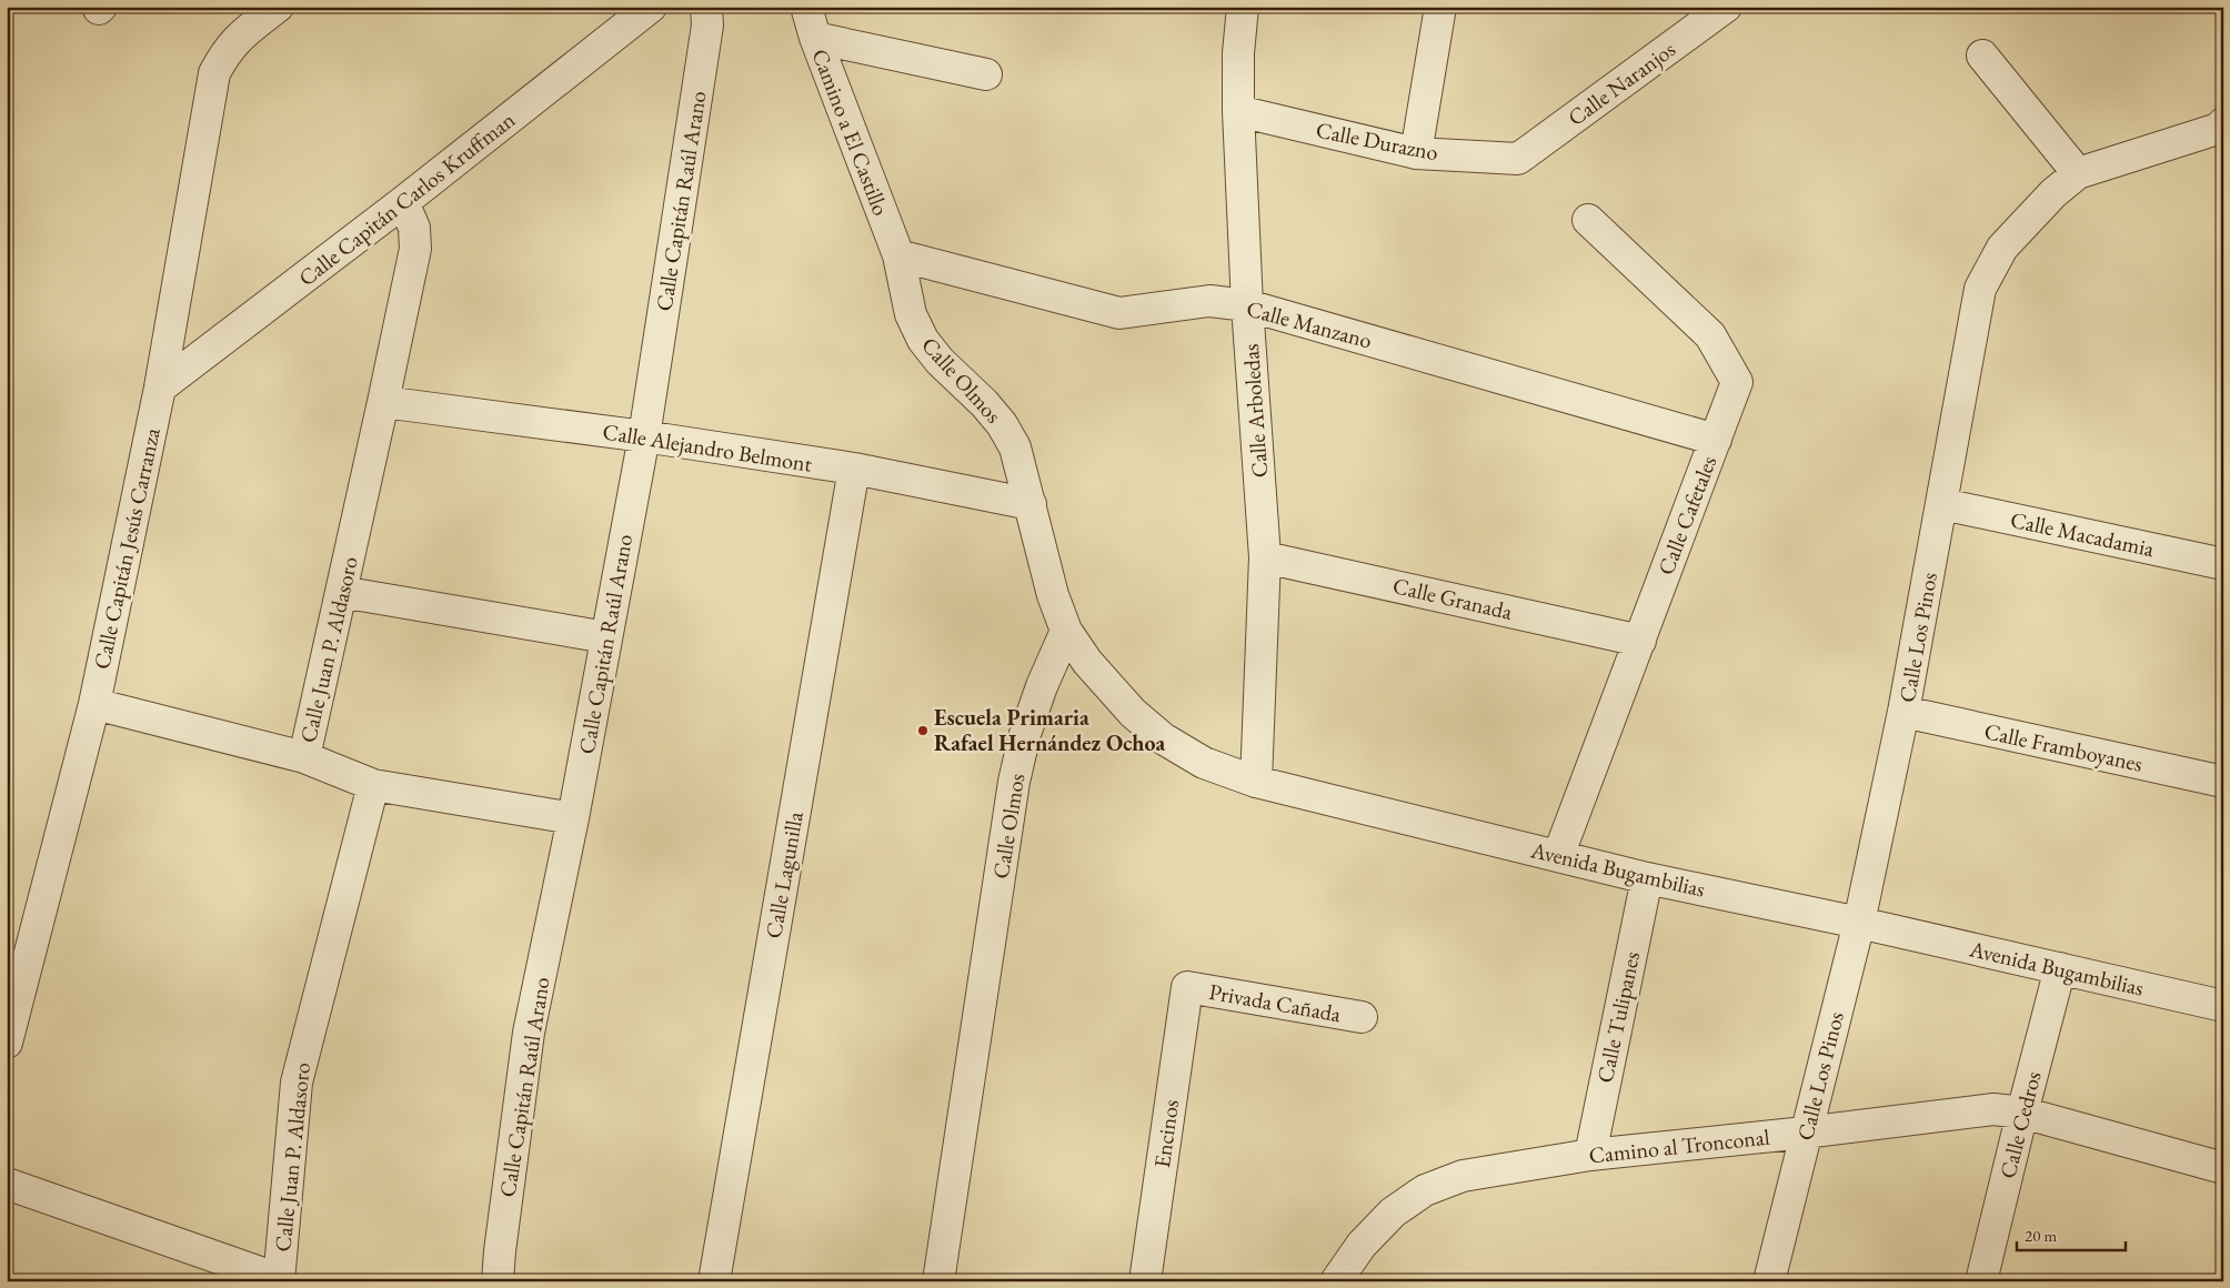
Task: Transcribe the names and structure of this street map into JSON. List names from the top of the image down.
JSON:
{
  "streets": {
    "street": [
      "Calle Naranjos",
      "Camino a El Castillo",
      "Calle Durazno",
      "Calle Capitán Carlos Kruffman",
      "Calle Capitán Raúl Arano",
      "Calle Manzano",
      "Calle Olmos",
      "Calle Arboledas",
      "Calle Alejandro Belmont",
      "Calle Cafetales",
      "Calle Macadamia",
      "Calle Capitán Jesús Carranza",
      "Calle Granada",
      "Calle Los Pinos",
      "Calle Juan P. Aldasoro",
      "Calle Framboyanes",
      "Avenida Bugambilias",
      "Calle Lagunilla",
      "Privada Cañada",
      "Calle Tulipanes",
      "Calle Cedros",
      "Encinos",
      "Camino al Tronconal"
    ]
  },
  "crossings": [
    ["Calle Naranjos", "Calle Durazno"],
    ["Camino a El Castillo", "Calle Manzano"],
    ["Camino a El Castillo", "Calle Olmos"],
    ["Calle Durazno", "Calle Arboledas"],
    ["Calle Capitán Carlos Kruffman", "Calle Capitán Jesús Carranza"],
    ["Calle Capitán Carlos Kruffman", "Calle Juan P. Aldasoro"],
    ["Calle Capitán Raúl Arano", "Calle Alejandro Belmont"],
    ["Calle Manzano", "Calle Olmos"],
    ["Calle Manzano", "Calle Arboledas"],
    ["Calle Manzano", "Calle Cafetales"],
    ["Calle Olmos", "Calle Alejandro Belmont"],
    ["Calle Olmos", "Avenida Bugambilias"],
    ["Calle Arboledas", "Calle Granada"],
    ["Calle Arboledas", "Avenida Bugambilias"],
    ["Calle Alejandro Belmont", "Calle Juan P. Aldasoro"],
    ["Calle Alejandro Belmont", "Calle Lagunilla"],
    ["Calle Cafetales", "Calle Granada"],
    ["Calle Cafetales", "Avenida Bugambilias"],
    ["Calle Macadamia", "Calle Los Pinos"],
    ["Calle Los Pinos", "Calle Framboyanes"],
    ["Calle Los Pinos", "Avenida Bugambilias"],
    ["Calle Los Pinos", "Camino al Tronconal"],
    ["Avenida Bugambilias", "Calle Tulipanes"],
    ["Avenida Bugambilias", "Calle Cedros"],
    ["Privada Cañada", "Encinos"],
    ["Calle Tulipanes", "Camino al Tronconal"],
    ["Calle Cedros", "Camino al Tronconal"]
  ],
  "places": ["Escuela Primaria Rafael Hernández Ochoa"],
  "scale_bar": "20 m"
}
